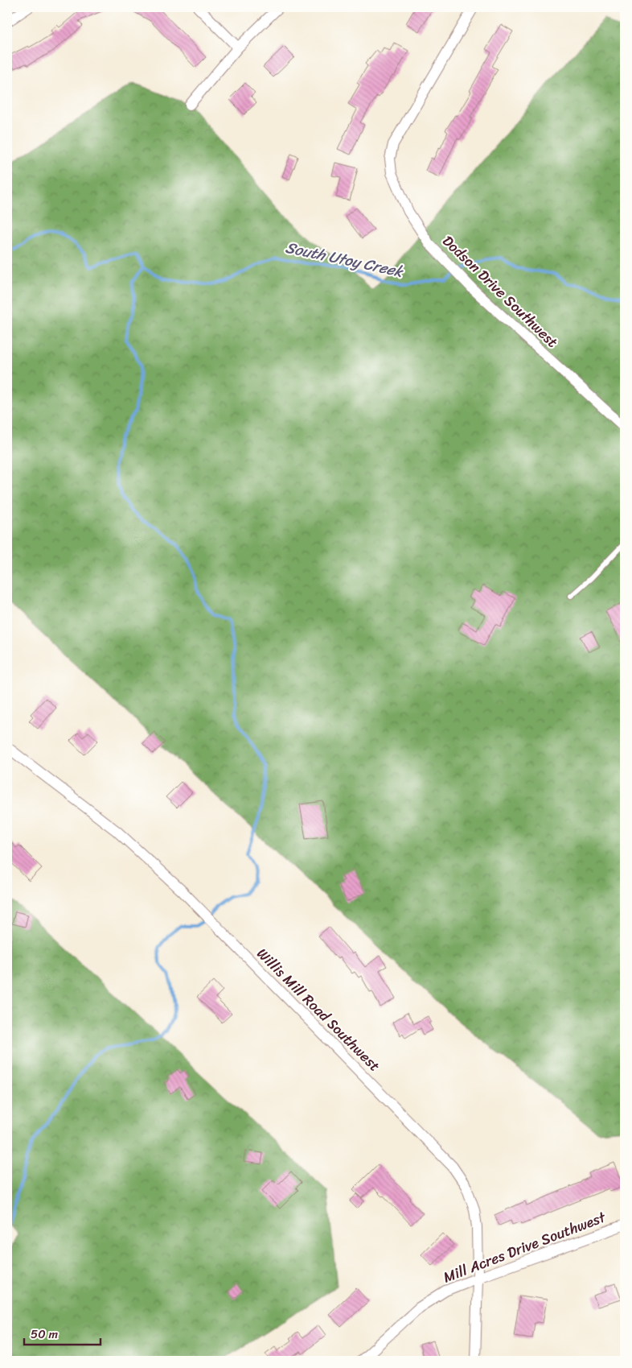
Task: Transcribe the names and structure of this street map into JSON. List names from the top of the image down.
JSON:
{
  "streets": {
    "street": ["Dodson Drive Southwest", "Willis Mill Road Southwest", "Mill Acres Drive Southwest"]
  },
  "crossings": [
    ["Willis Mill Road Southwest", "Mill Acres Drive Southwest"]
  ],
  "water": ["South Utoy Creek"],
  "scale_bar": "50 m"
}
